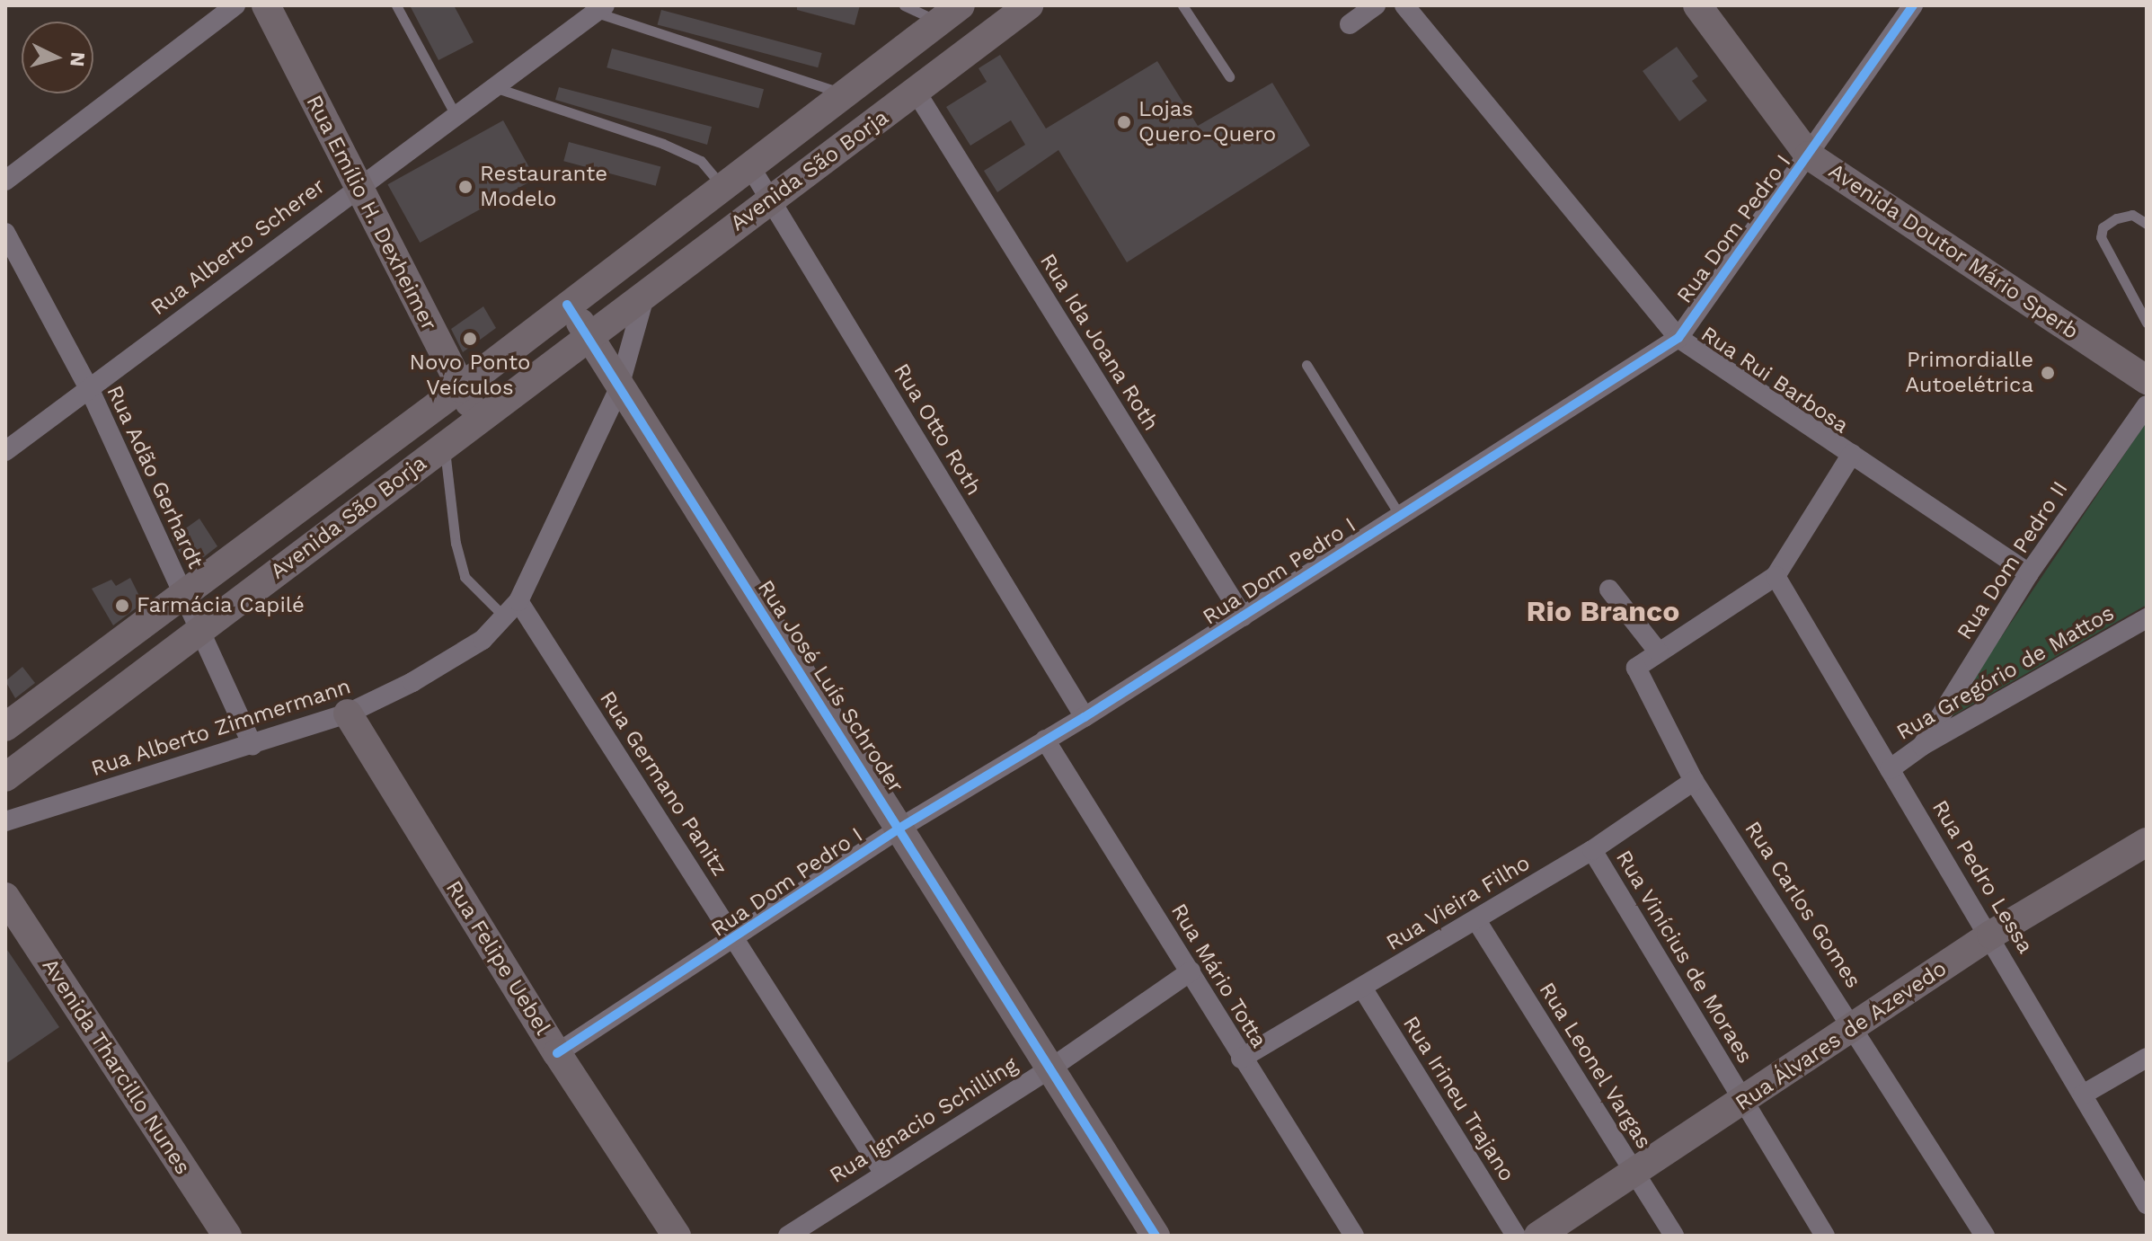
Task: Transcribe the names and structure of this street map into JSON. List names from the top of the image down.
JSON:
{
  "streets": {
    "street": [
      "Avenida São Borja",
      "Rua Emílio H. Dexheimer",
      "Rua Dom Pedro I",
      "Rua Alberto Scherer",
      "Avenida Doutor Mário Sperb",
      "Rua Ida Joana Roth",
      "Rua Rui Barbosa",
      "Rua Otto Roth",
      "Rua Adão Gerhardt",
      "Rua Dom Pedro II",
      "Rua Gregório de Mattos",
      "Rua José Luís Schroder",
      "Rua Alberto Zimmermann",
      "Rua Germano Panitz",
      "Rua Pedro Lessa",
      "Rua Vieira Filho",
      "Rua Carlos Gomes",
      "Rua Vinícius de Moraes",
      "Rua Felipe Uebel",
      "Rua Mário Totta",
      "Rua Álvares de Azevedo",
      "Rua Leonel Vargas",
      "Avenida Tharcillo Nunes",
      "Rua Irineu Trajano",
      "Rua Ignacio Schilling"
    ]
  },
  "crossings": [
    ["Avenida São Borja", "Rua Emílio H. Dexheimer"],
    ["Avenida São Borja", "Rua Ida Joana Roth"],
    ["Avenida São Borja", "Rua Otto Roth"],
    ["Avenida São Borja", "Rua Adão Gerhardt"],
    ["Avenida São Borja", "Rua José Luís Schroder"],
    ["Avenida São Borja", "Rua Alberto Zimmermann"],
    ["Rua Emílio H. Dexheimer", "Rua Alberto Scherer"],
    ["Rua Dom Pedro I", "Avenida Doutor Mário Sperb"],
    ["Rua Dom Pedro I", "Rua Ida Joana Roth"],
    ["Rua Dom Pedro I", "Rua Rui Barbosa"],
    ["Rua Dom Pedro I", "Rua Otto Roth"],
    ["Rua Dom Pedro I", "Rua José Luís Schroder"],
    ["Rua Dom Pedro I", "Rua Germano Panitz"],
    ["Rua Dom Pedro I", "Rua Felipe Uebel"],
    ["Rua Dom Pedro I", "Rua Mário Totta"],
    ["Rua Alberto Scherer", "Rua Adão Gerhardt"],
    ["Rua Rui Barbosa", "Rua Dom Pedro II"],
    ["Rua Adão Gerhardt", "Rua Alberto Zimmermann"],
    ["Rua Dom Pedro II", "Rua Gregório de Mattos"],
    ["Rua Gregório de Mattos", "Rua Pedro Lessa"],
    ["Rua José Luís Schroder", "Rua Alberto Zimmermann"],
    ["Rua José Luís Schroder", "Rua Ignacio Schilling"],
    ["Rua Alberto Zimmermann", "Rua Germano Panitz"],
    ["Rua Alberto Zimmermann", "Rua Felipe Uebel"],
    ["Rua Germano Panitz", "Rua Ignacio Schilling"],
    ["Rua Pedro Lessa", "Rua Álvares de Azevedo"],
    ["Rua Vieira Filho", "Rua Carlos Gomes"],
    ["Rua Vieira Filho", "Rua Vinícius de Moraes"],
    ["Rua Vieira Filho", "Rua Mário Totta"],
    ["Rua Vieira Filho", "Rua Leonel Vargas"],
    ["Rua Vieira Filho", "Rua Irineu Trajano"],
    ["Rua Carlos Gomes", "Rua Álvares de Azevedo"],
    ["Rua Vinícius de Moraes", "Rua Álvares de Azevedo"],
    ["Rua Mário Totta", "Rua Ignacio Schilling"],
    ["Rua Álvares de Azevedo", "Rua Leonel Vargas"]
  ],
  "districts": ["Rio Branco"],
  "places": [
    "Lojas Quero-Quero",
    "Restaurante Modelo",
    "Novo Ponto Veículos",
    "Primordialle Autoelétrica",
    "Farmácia Capilé"
  ],
  "north": "right"
}
